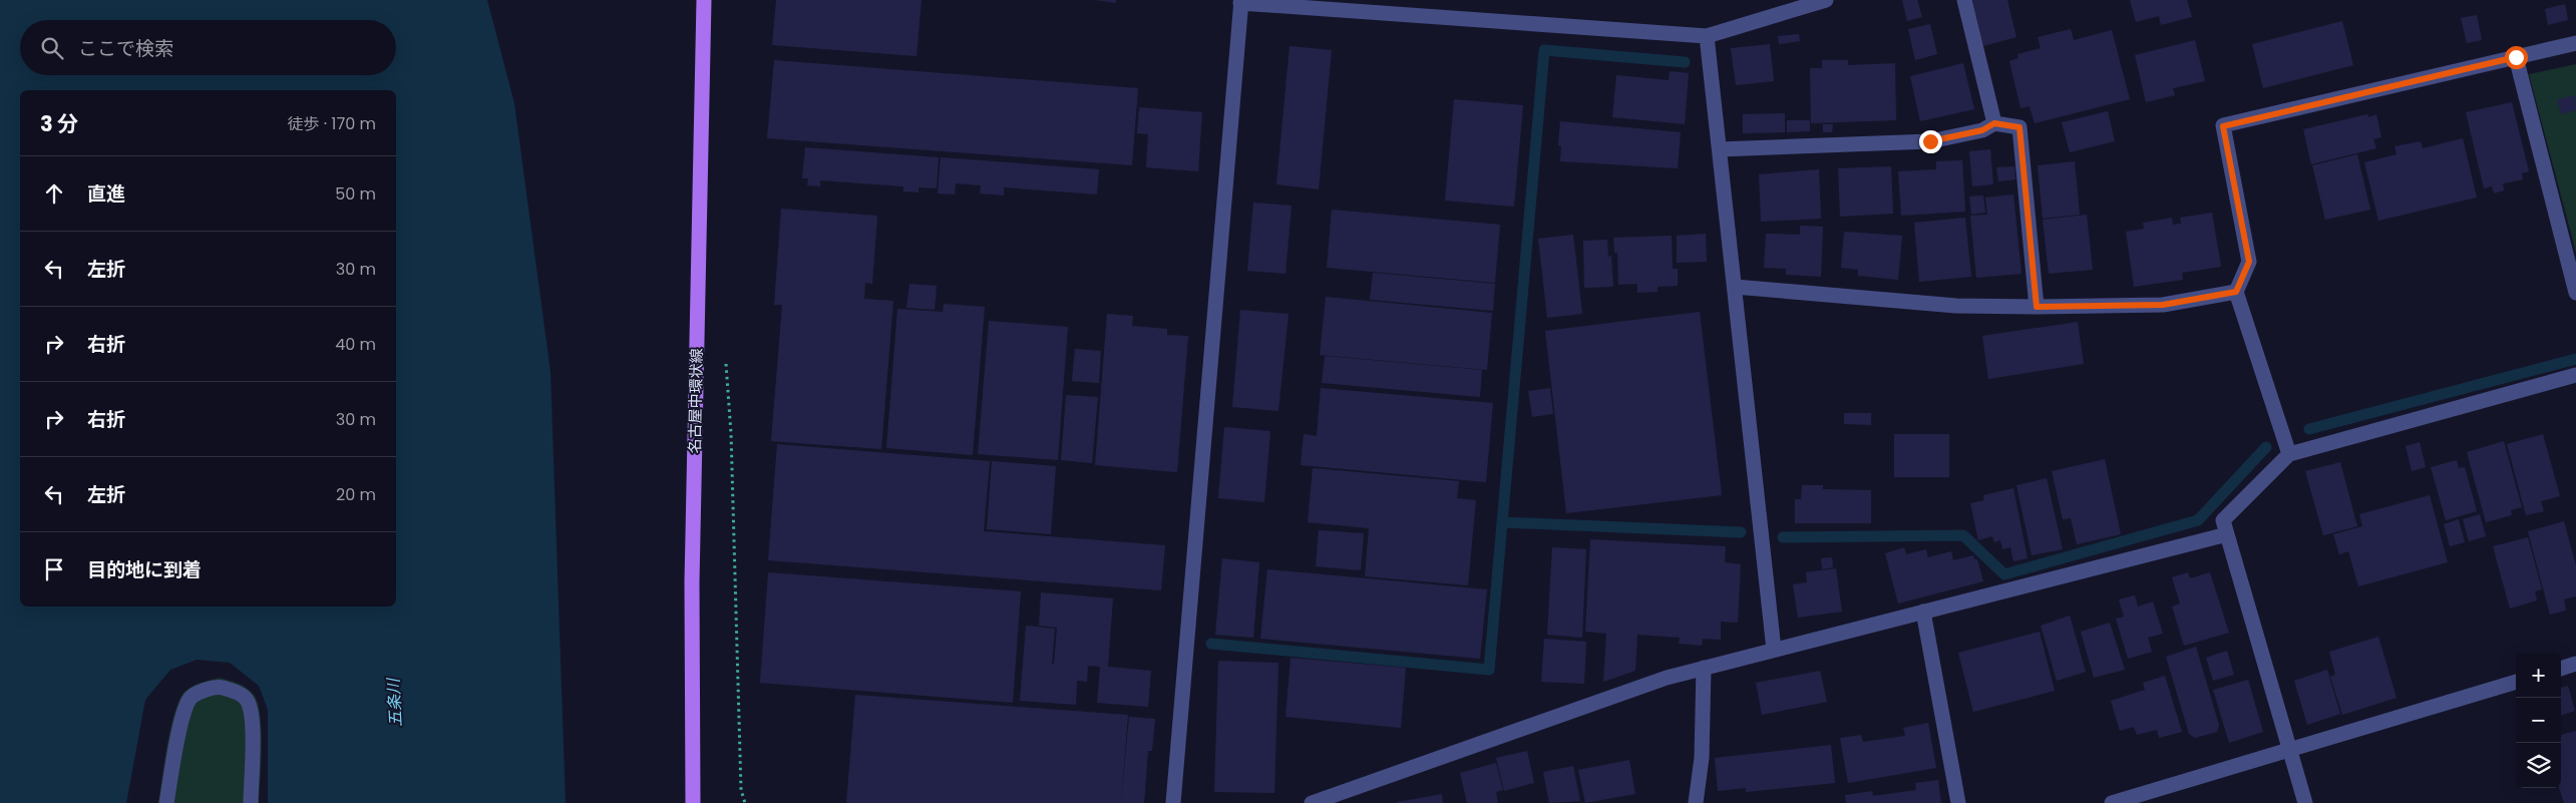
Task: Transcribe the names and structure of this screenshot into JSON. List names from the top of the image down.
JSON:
{
  "streets": {
    "main road": ["名古屋中環状線"]
  },
  "water": ["五条川"],
  "page": {
    "search": "ここで検索",
    "heading": ["3 分", "徒歩 · 170 m"],
    "list": [
      ["直進", "50 m"],
      ["左折", "30 m"],
      ["右折", "40 m"],
      ["右折", "30 m"],
      ["左折", "20 m"],
      "目的地に到着"
    ],
    "map_buttons": ["+", "−"]
  }
}
